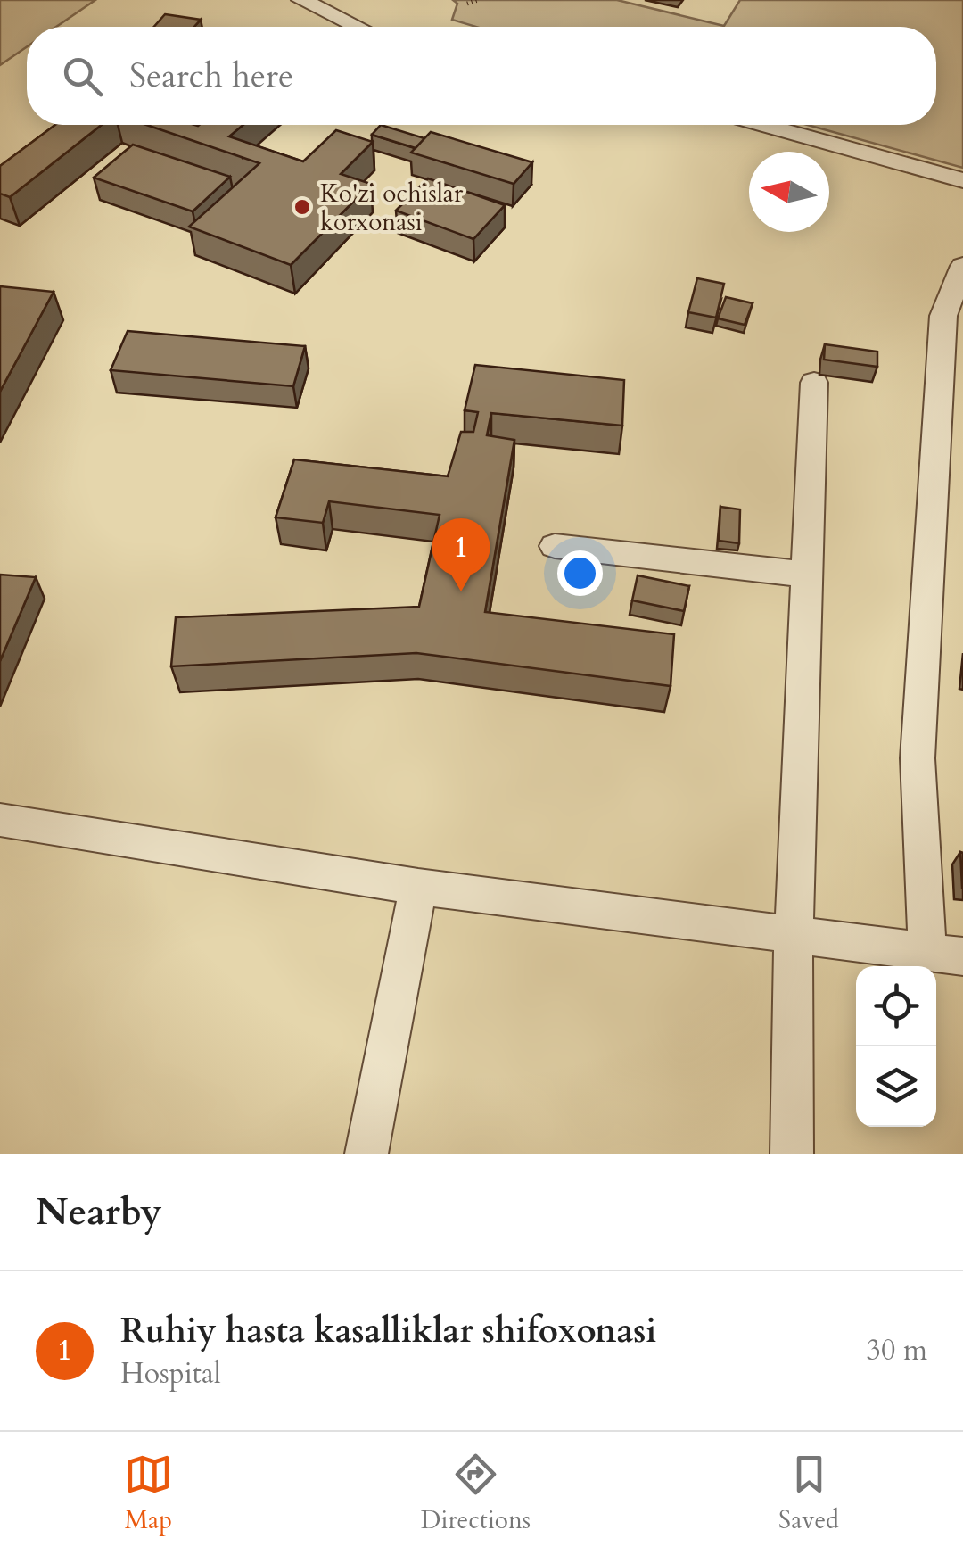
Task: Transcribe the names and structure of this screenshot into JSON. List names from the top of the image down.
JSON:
{
  "places": ["Ko'zi ochislar korxonasi"],
  "north": "left",
  "page": {
    "search": "Search here",
    "pins": "1",
    "heading": "Nearby",
    "list": [
      {
        "mark": "1",
        "name": "Ruhiy hasta kasalliklar shifoxonasi",
        "note": "Hospital",
        "value": "30 m"
      }
    ],
    "nav": ["Map", "Directions", "Saved"]
  }
}
